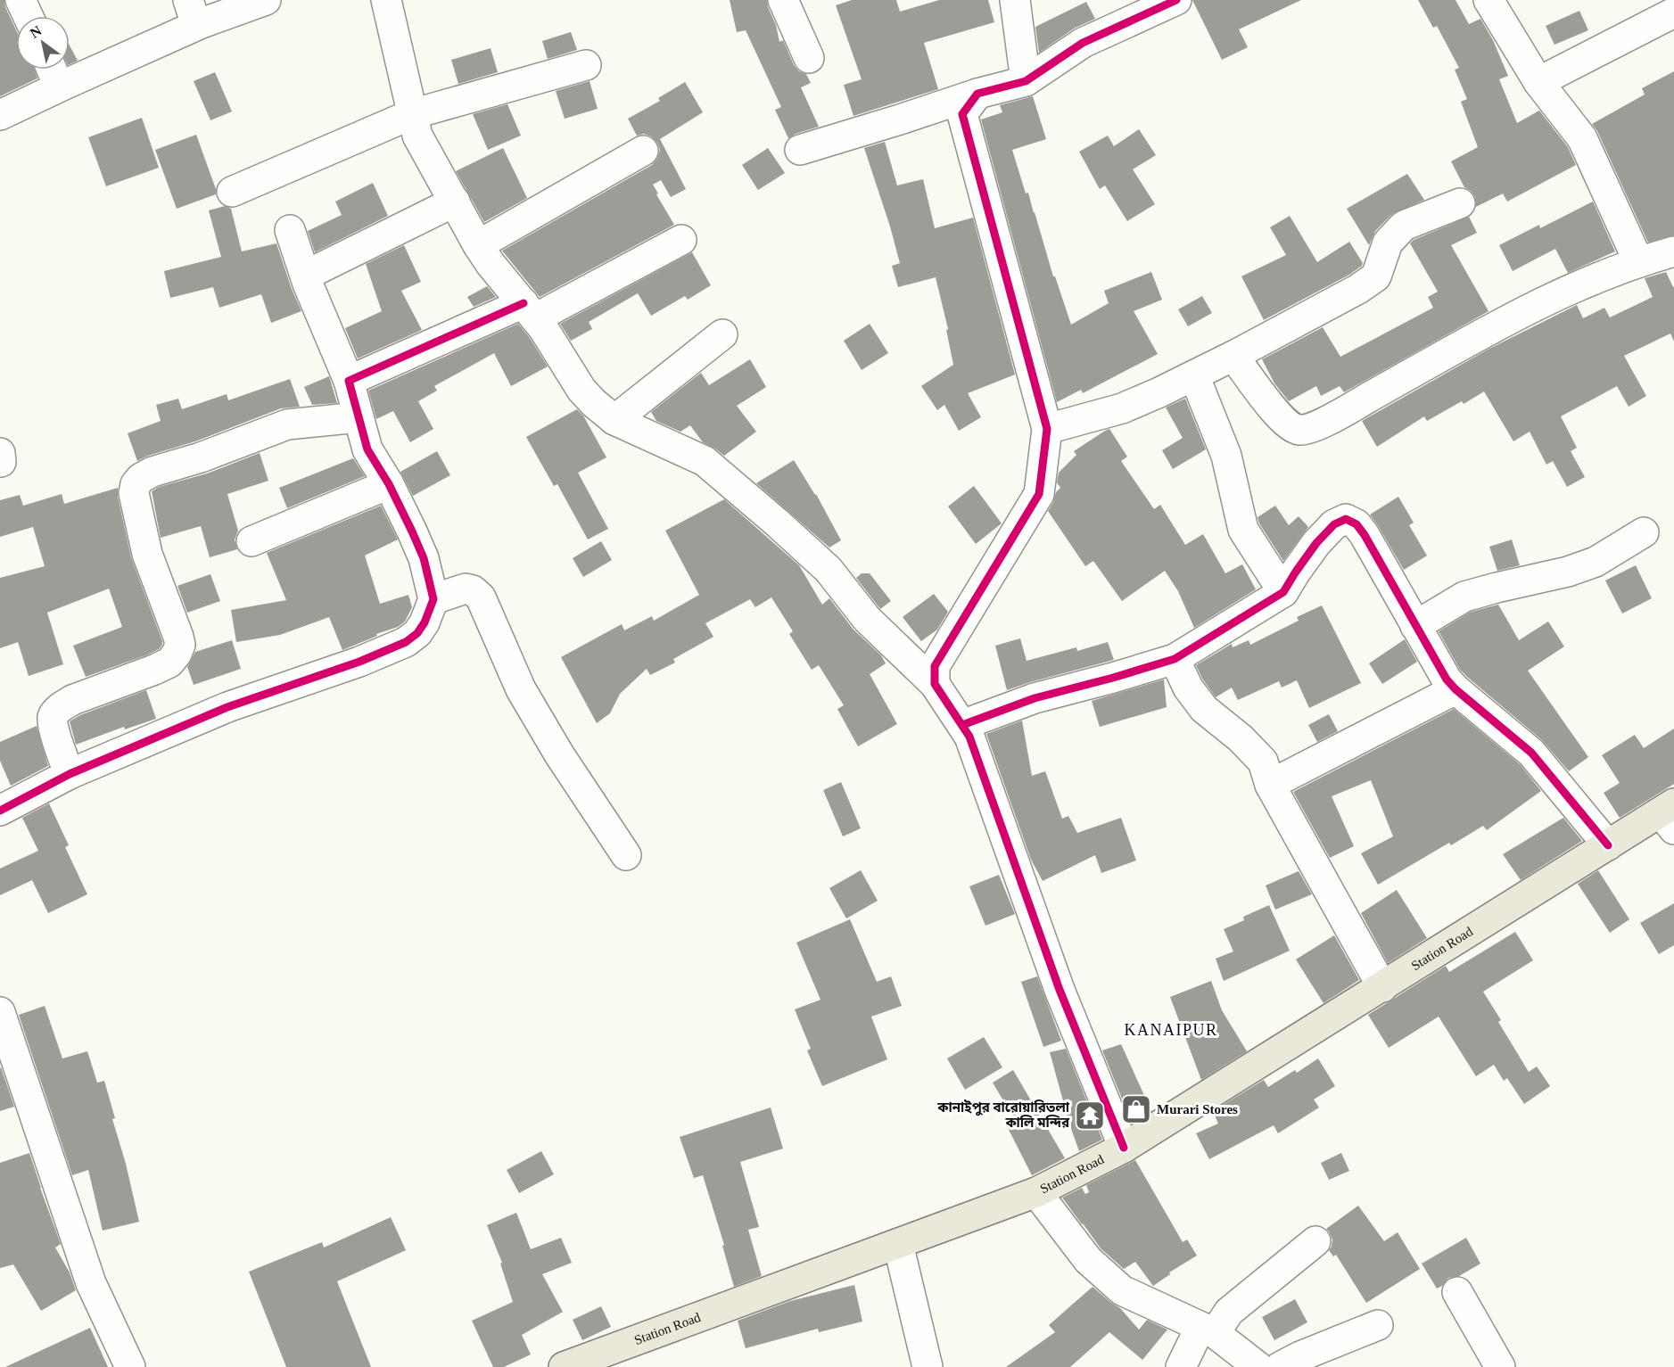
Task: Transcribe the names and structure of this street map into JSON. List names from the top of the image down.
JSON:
{
  "streets": {
    "main road": ["Station Road"]
  },
  "districts": ["KANAIPUR"],
  "places": {
    "shop": ["Murari Stores"],
    "temple": ["কানাইপুর বারোয়ারিতলা কালি মন্দির"]
  },
  "north": "top left"
}
